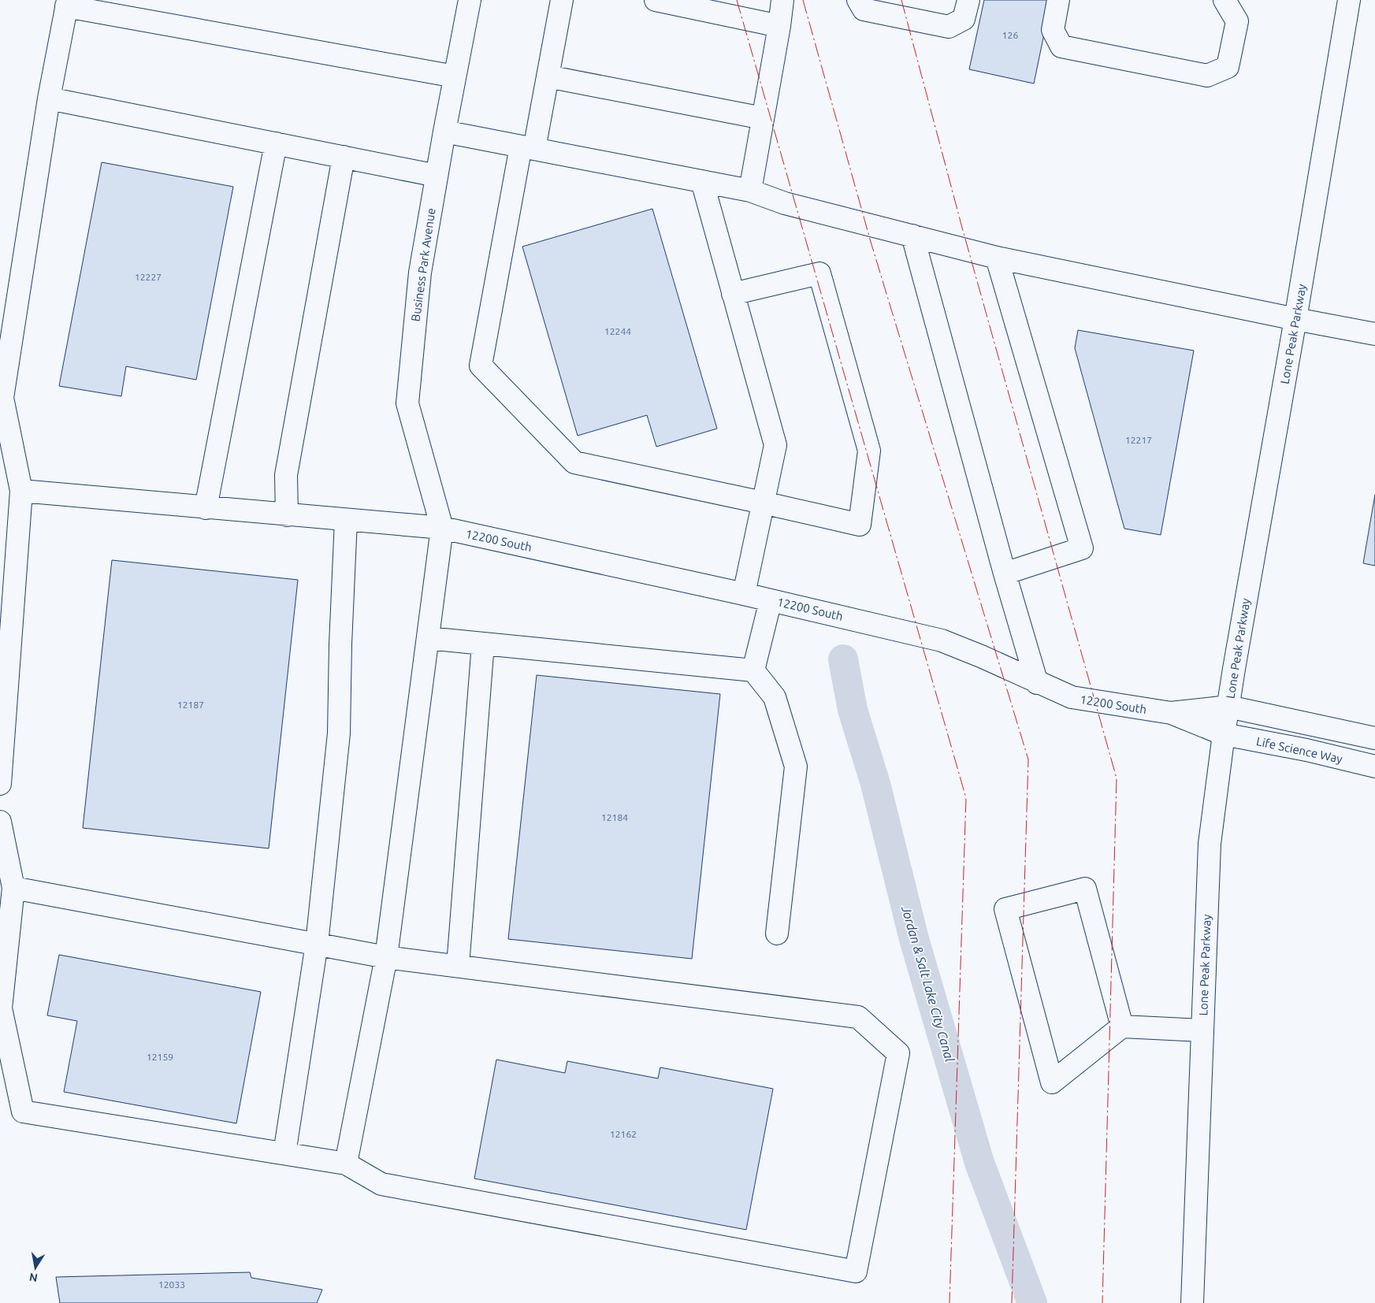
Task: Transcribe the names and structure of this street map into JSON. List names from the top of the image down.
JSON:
{
  "streets": {
    "street": [
      "Business Park Avenue",
      "Lone Peak Parkway",
      "12200 South",
      "Life Science Way"
    ]
  },
  "crossings": [
    ["Business Park Avenue", "12200 South"],
    ["Lone Peak Parkway", "12200 South"],
    ["Lone Peak Parkway", "Life Science Way"],
    ["12200 South", "Life Science Way"]
  ],
  "water": ["Jordan & Salt Lake City Canal"],
  "house_numbers": [
    "126",
    "12227",
    "12244",
    "12217",
    "12187",
    "12184",
    "12159",
    "12162",
    "12033"
  ],
  "north": "bottom"
}
